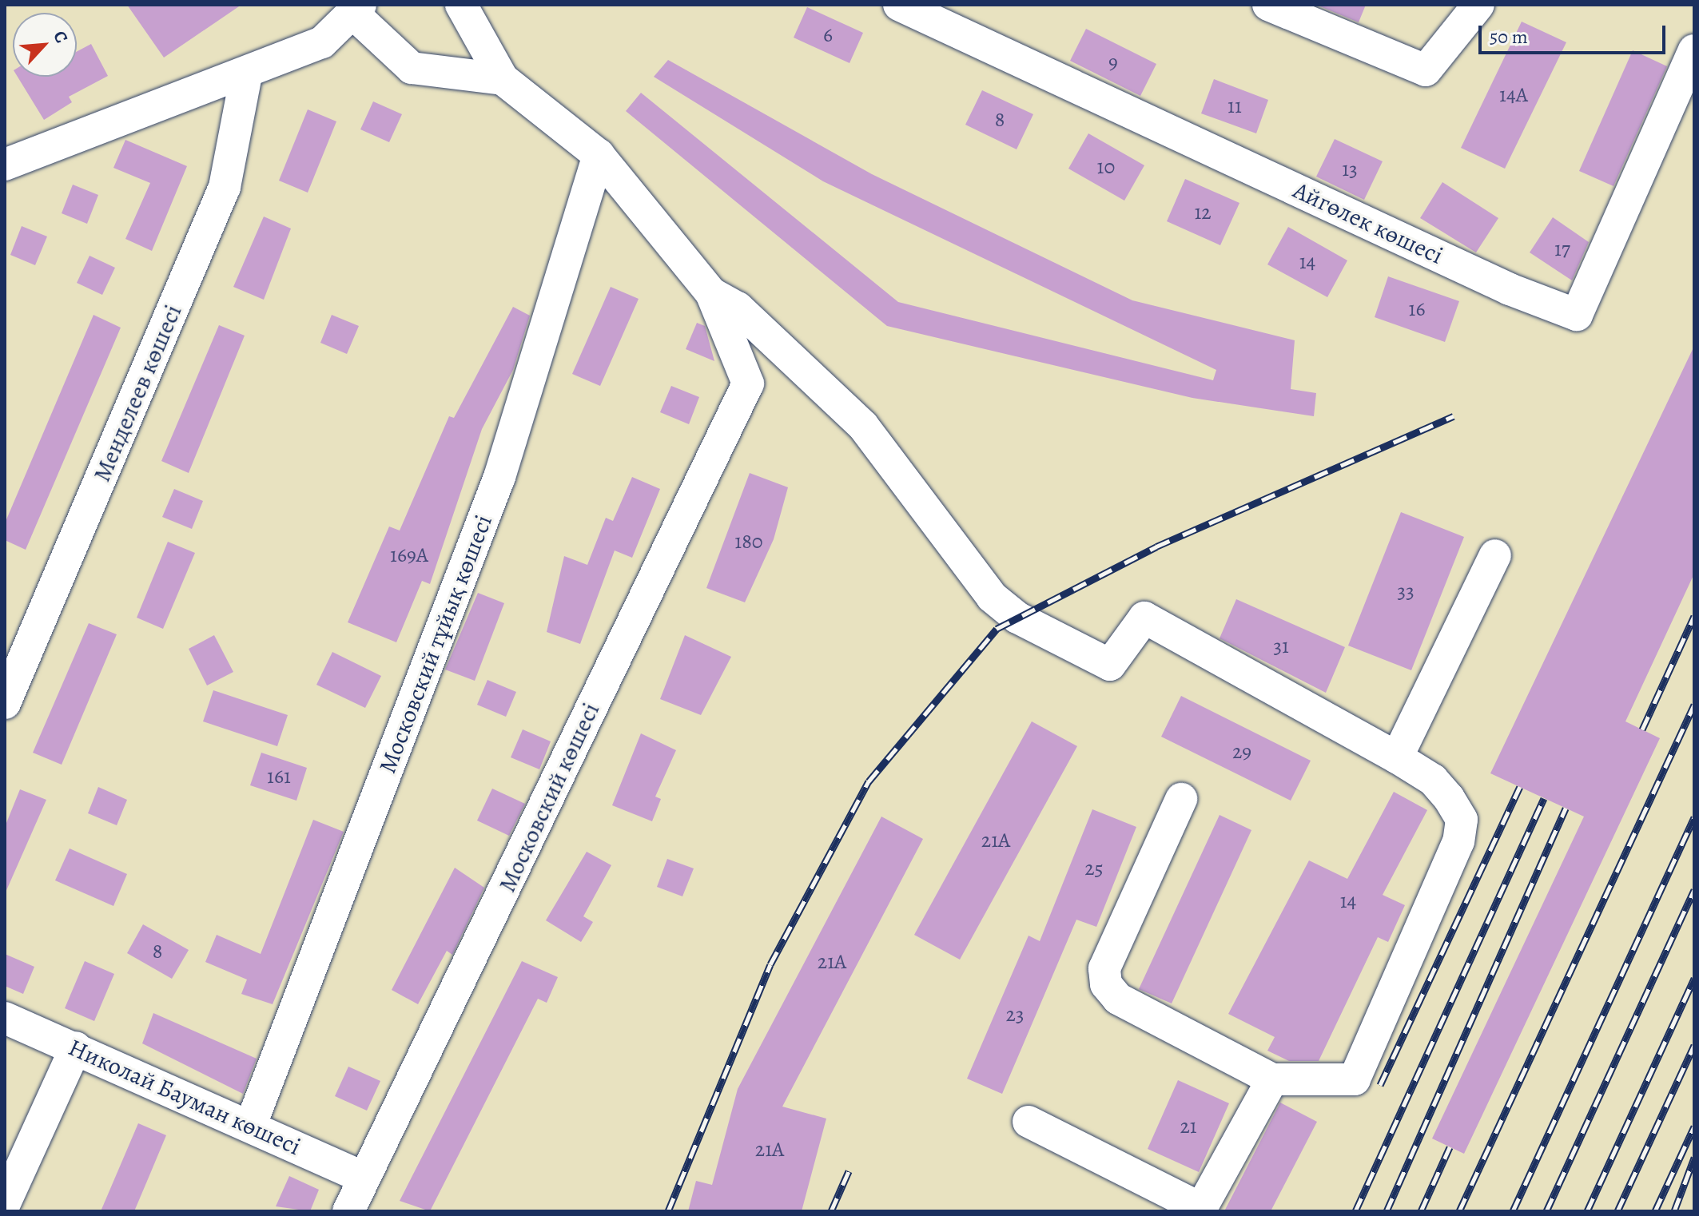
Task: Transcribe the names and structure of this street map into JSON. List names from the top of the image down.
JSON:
{
  "streets": {
    "street": [
      "Айгөлек көшесі",
      "Менделеев көшесі",
      "Московский тұйық көшесі",
      "Московский көшесі",
      "Николай Бауман көшесі"
    ]
  },
  "crossings": [
    ["Московский тұйық көшесі", "Николай Бауман көшесі"],
    ["Московский көшесі", "Николай Бауман көшесі"]
  ],
  "house_numbers": [
    "6",
    "9",
    "14А",
    "11",
    "8",
    "10",
    "13",
    "12",
    "17",
    "14",
    "16",
    "180",
    "169А",
    "33",
    "31",
    "29",
    "161",
    "21А",
    "25",
    "14",
    "8",
    "21А",
    "23",
    "21",
    "21А"
  ],
  "scale_bar": "50 m",
  "north": "top right"
}
